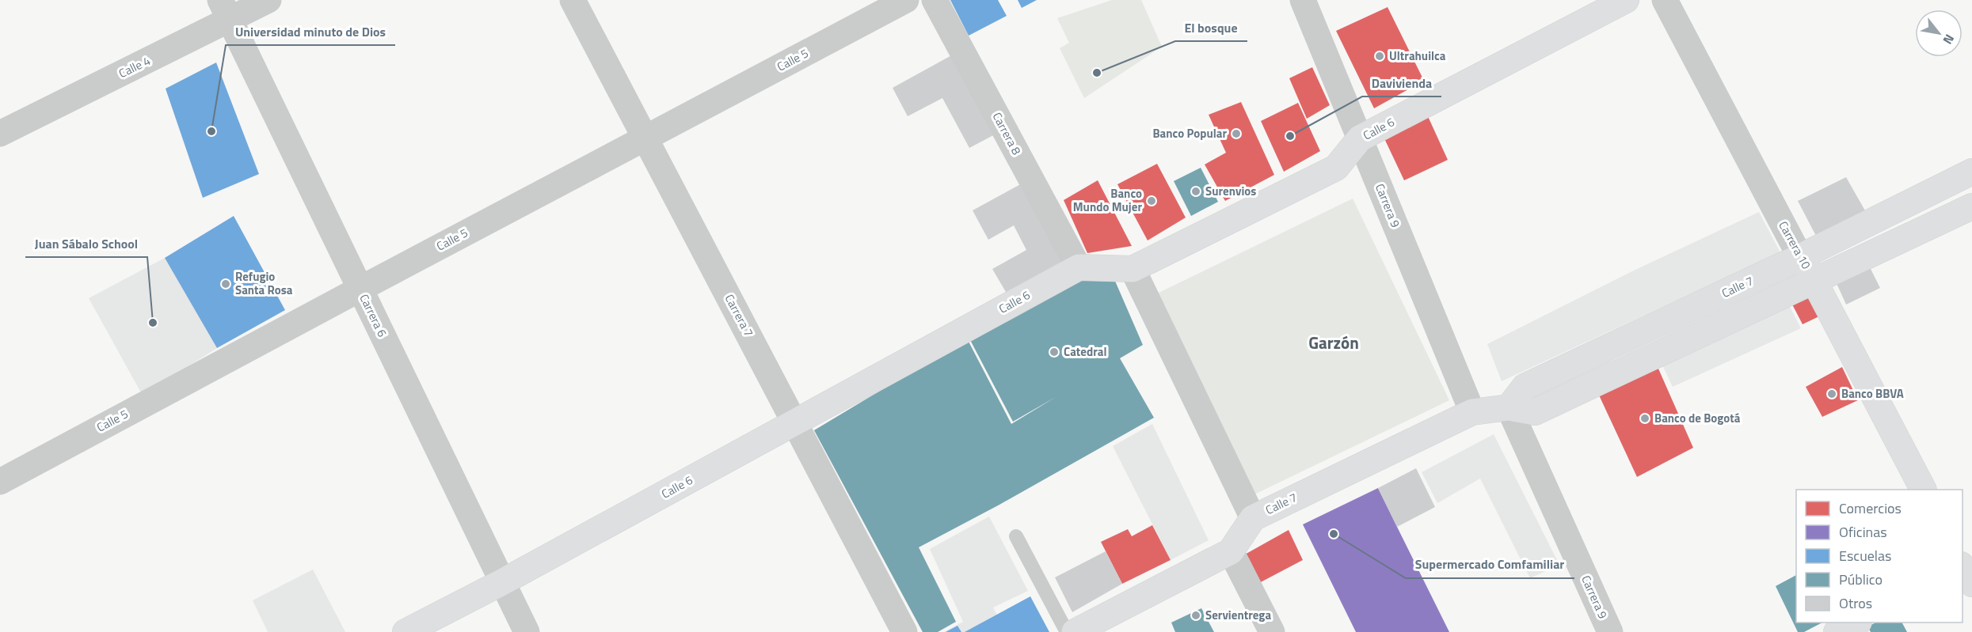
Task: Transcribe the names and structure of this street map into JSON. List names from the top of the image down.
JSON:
{
  "streets": {
    "street": [
      "Calle 5",
      "Calle 4",
      "Calle 6",
      "Carrera 8",
      "Carrera 9",
      "Carrera 10",
      "Calle 7",
      "Carrera 6",
      "Carrera 7"
    ]
  },
  "crossings": [
    ["Calle 5", "Carrera 6"],
    ["Calle 5", "Carrera 7"],
    ["Calle 4", "Carrera 6"],
    ["Calle 6", "Carrera 8"],
    ["Calle 6", "Carrera 9"],
    ["Calle 6", "Carrera 6"],
    ["Calle 6", "Carrera 7"],
    ["Carrera 9", "Calle 7"],
    ["Carrera 10", "Calle 7"]
  ],
  "districts": ["Garzón"],
  "places": [
    "Ultrahuilca",
    "El bosque",
    "Universidad minuto de Dios",
    "Banco Popular",
    "Davivienda",
    "Surenvios",
    "Banco Mundo Mujer",
    "Refugio Santa Rosa",
    "Juan Sábalo School",
    "Catedral",
    "Banco BBVA",
    "Banco de Bogotá",
    "Supermercado Comfamiliar",
    "Servientrega"
  ],
  "legend": [
    "Comercios",
    "Oficinas",
    "Escuelas",
    "Público",
    "Otros"
  ],
  "north": "bottom right"
}
